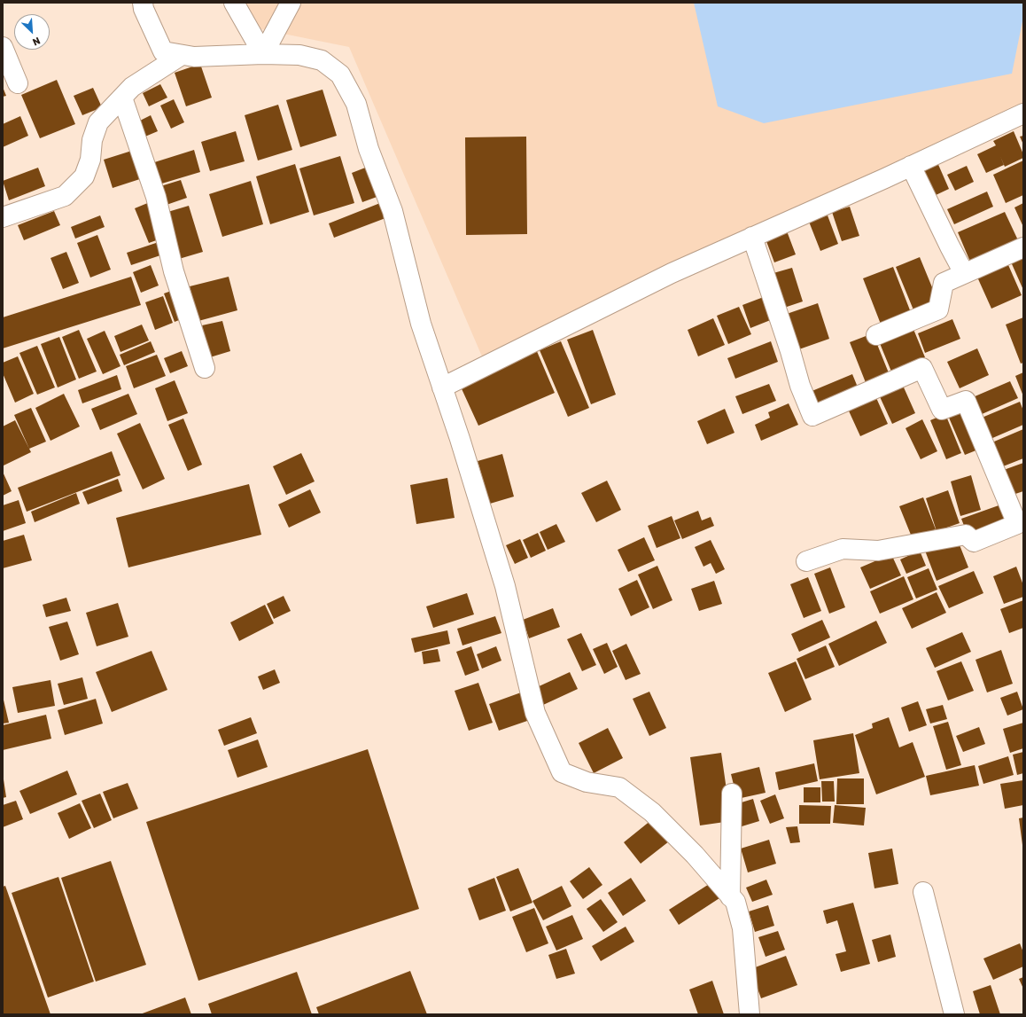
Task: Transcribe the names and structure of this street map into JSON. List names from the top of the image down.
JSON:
{
  "north": "bottom right"
}
